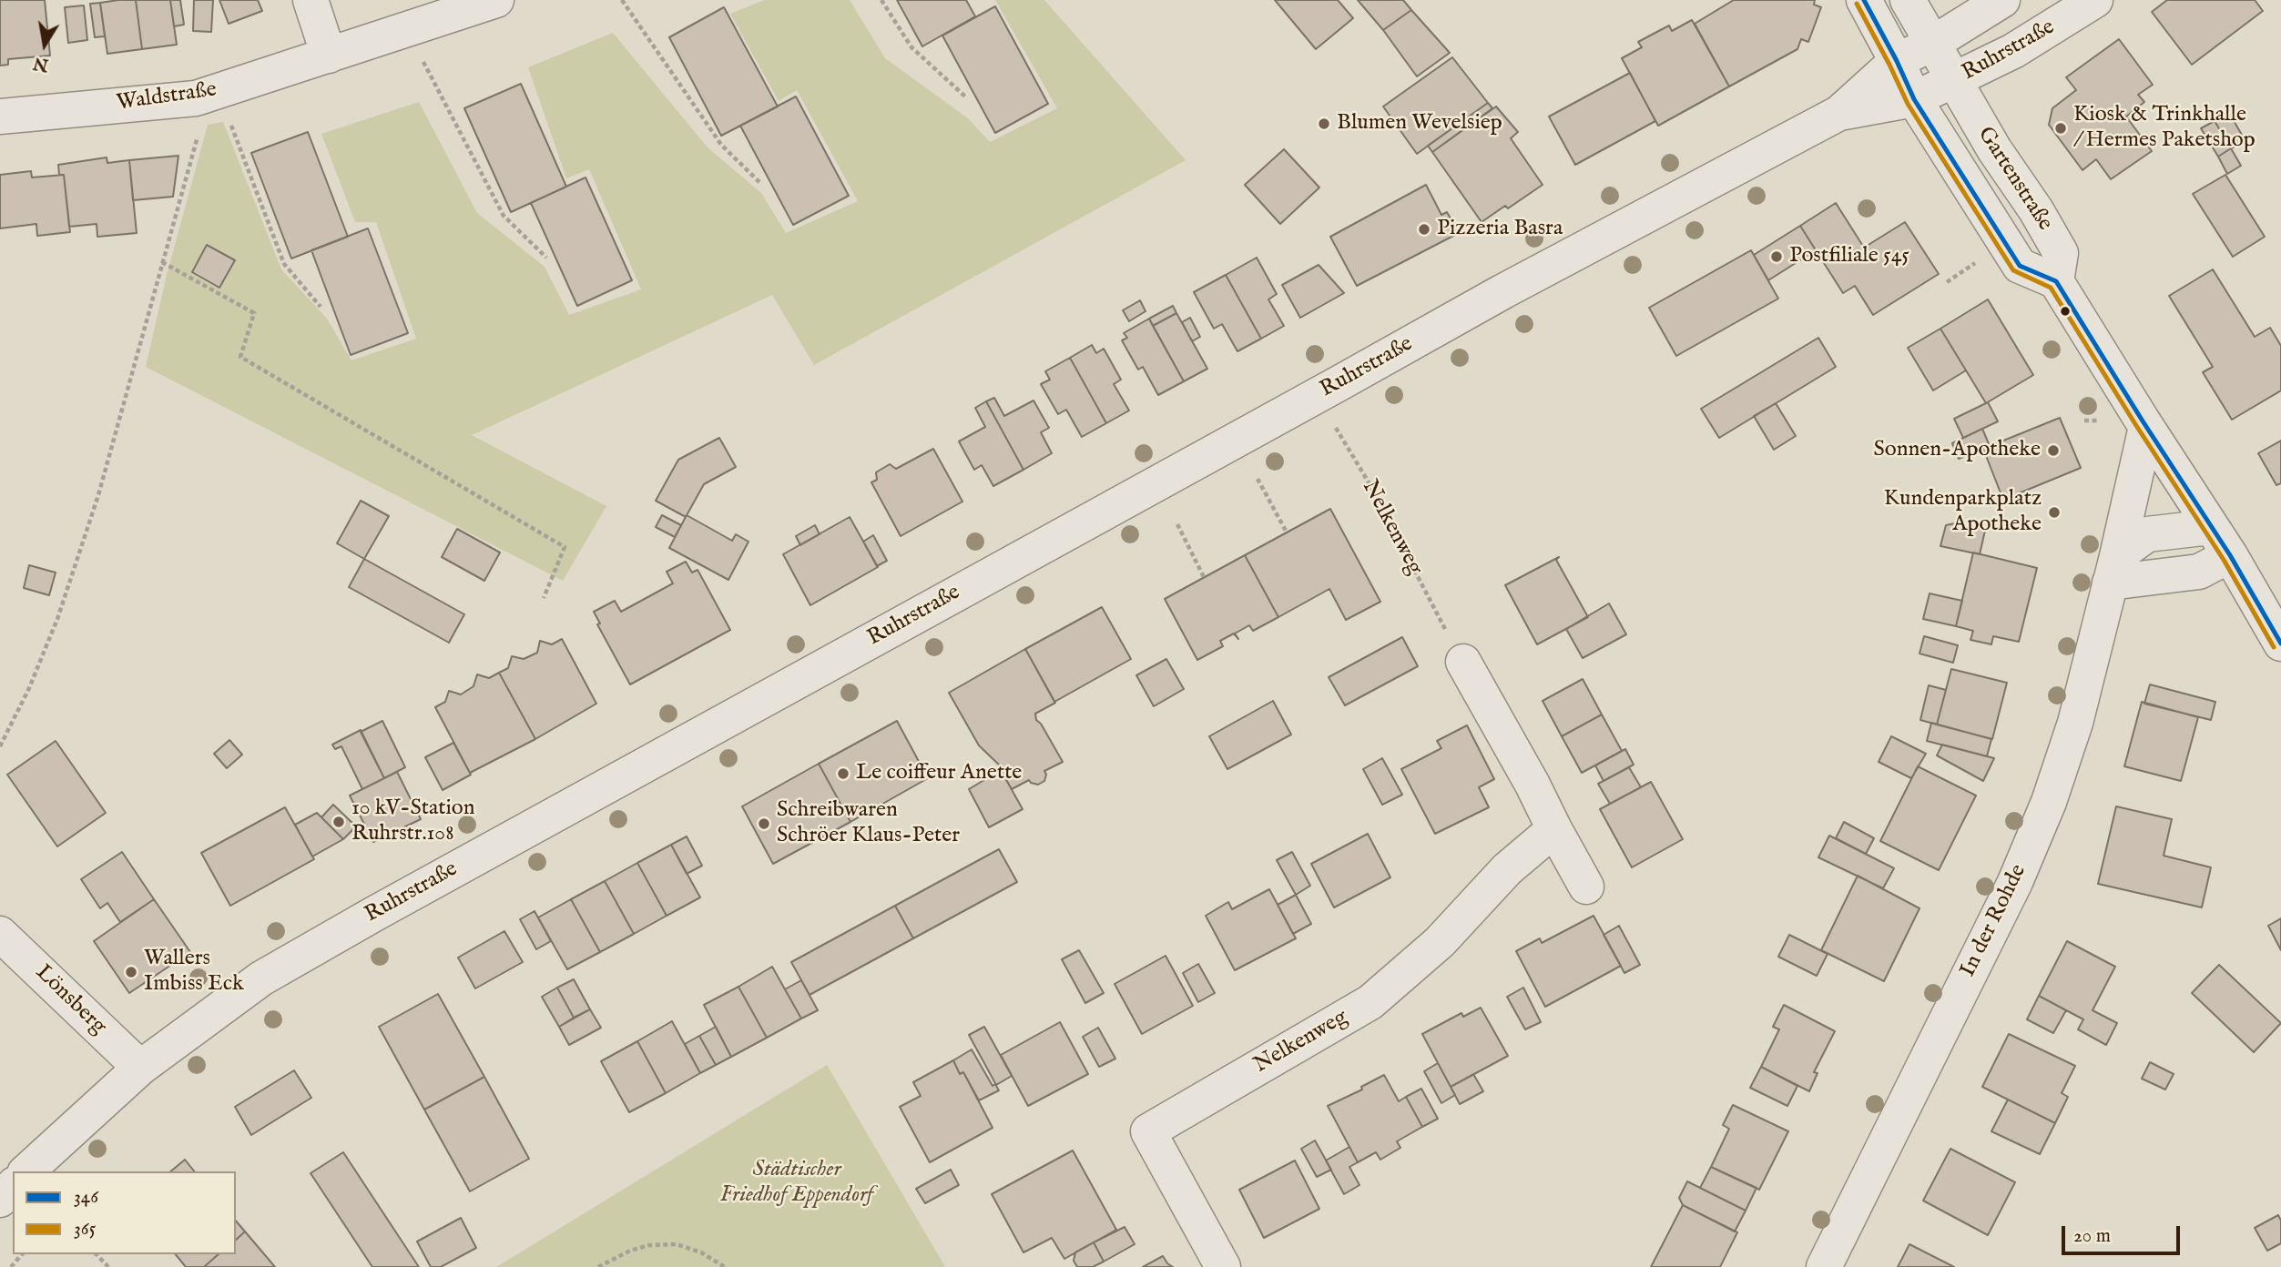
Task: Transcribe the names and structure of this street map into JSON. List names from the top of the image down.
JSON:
{
  "streets": {
    "street": [
      "Ruhrstraße",
      "Waldstraße",
      "Gartenstraße",
      "Nelkenweg",
      "In der Rohde",
      "Lönsberg"
    ]
  },
  "crossings": [
    ["Ruhrstraße", "Gartenstraße"],
    ["Ruhrstraße", "Nelkenweg"],
    ["Ruhrstraße", "Lönsberg"]
  ],
  "parks": ["Städtischer Friedhof Eppendorf"],
  "places": [
    "Blumen Wevelsiep",
    "Kiosk & Trinkhalle / Hermes Paketshop",
    "Pizzeria Basra",
    "Postfiliale 545",
    "Sonnen-Apotheke",
    "Kundenparkplatz Apotheke",
    "Le coiffeur Anette",
    "10 kV-Station Ruhrstr.108",
    "Schreibwaren Schröer Klaus-Peter",
    "Wallers Imbiss Eck"
  ],
  "lines": ["transit line 346", "transit line 365"],
  "legend": ["346", "365"],
  "scale_bar": "20 m",
  "north": "bottom"
}
